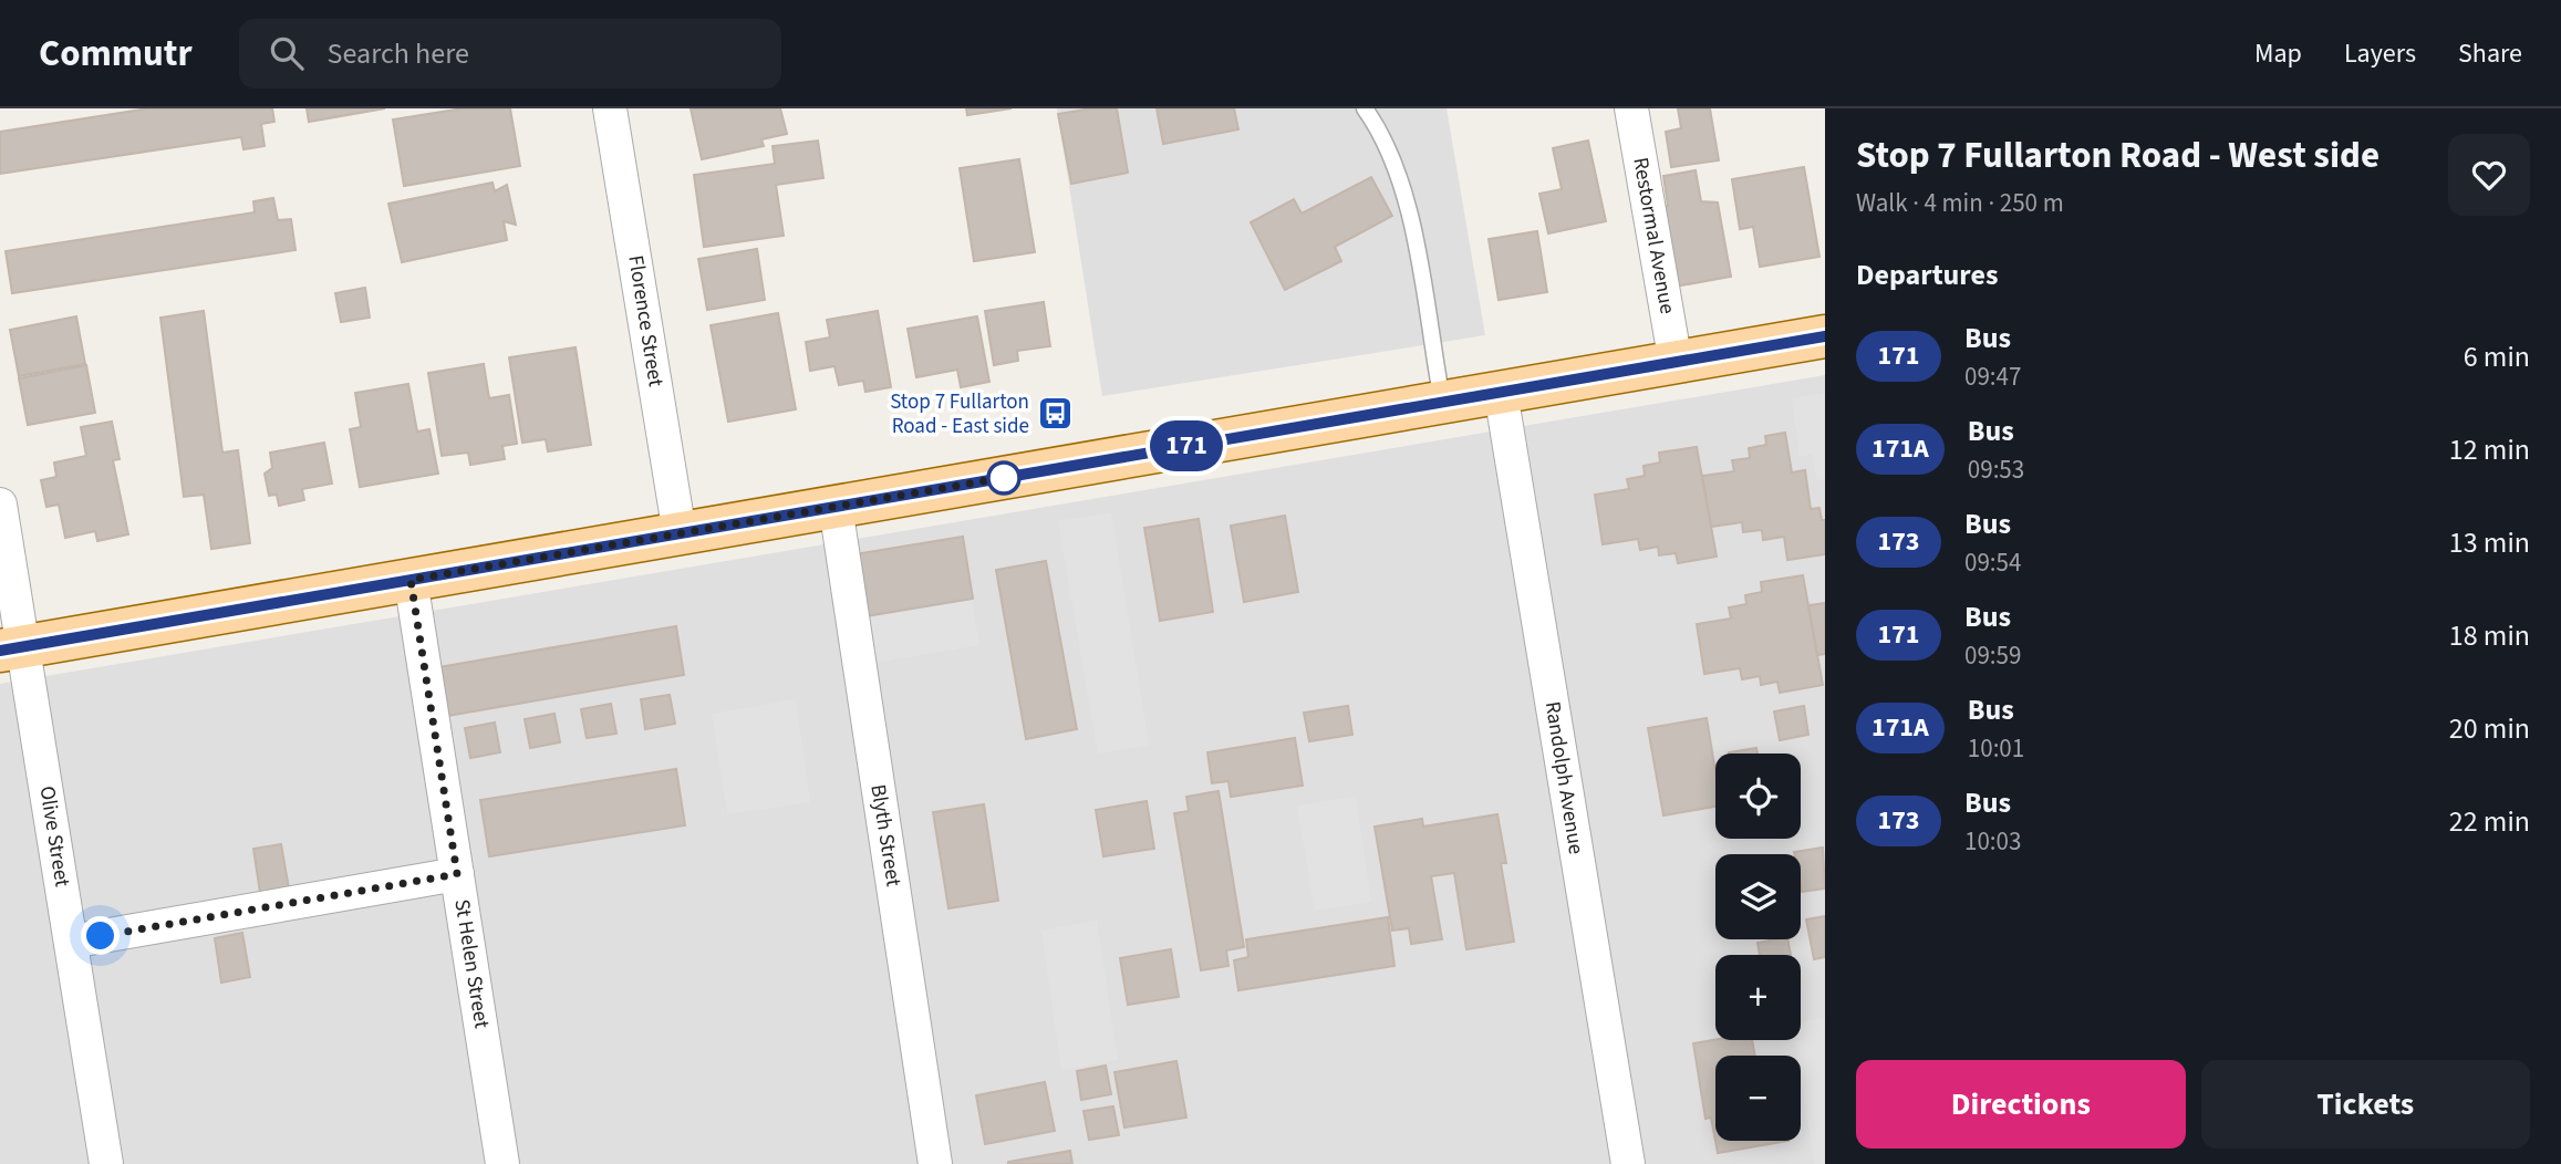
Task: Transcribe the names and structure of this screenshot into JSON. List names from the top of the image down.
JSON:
{
  "streets": {
    "street": [
      "Restormal Avenue",
      "Florence Street",
      "Randolph Avenue",
      "Blyth Street",
      "Olive Street",
      "St Helen Street"
    ]
  },
  "places": {
    "bus stop": ["Stop 7 Fullarton Road - East side"]
  },
  "lines": ["bus line 171"],
  "page": {
    "header": "Commutr",
    "search": "Search here",
    "nav": ["Map", "Layers", "Share"],
    "on_map": "171",
    "heading": [
      ["Stop 7 Fullarton Road - West side", "Walk · 4 min · 250 m"],
      "Departures"
    ],
    "list": [
      {
        "mark": "171",
        "name": "Bus",
        "note": "09:47",
        "value": "6 min"
      },
      {
        "mark": "171A",
        "name": "Bus",
        "note": "09:53",
        "value": "12 min"
      },
      {
        "mark": "173",
        "name": "Bus",
        "note": "09:54",
        "value": "13 min"
      },
      {
        "mark": "171",
        "name": "Bus",
        "note": "09:59",
        "value": "18 min"
      },
      {
        "mark": "171A",
        "name": "Bus",
        "note": "10:01",
        "value": "20 min"
      },
      {
        "mark": "173",
        "name": "Bus",
        "note": "10:03",
        "value": "22 min"
      }
    ],
    "map_buttons": ["+", "−"],
    "buttons": ["Directions", "Tickets"]
  }
}
